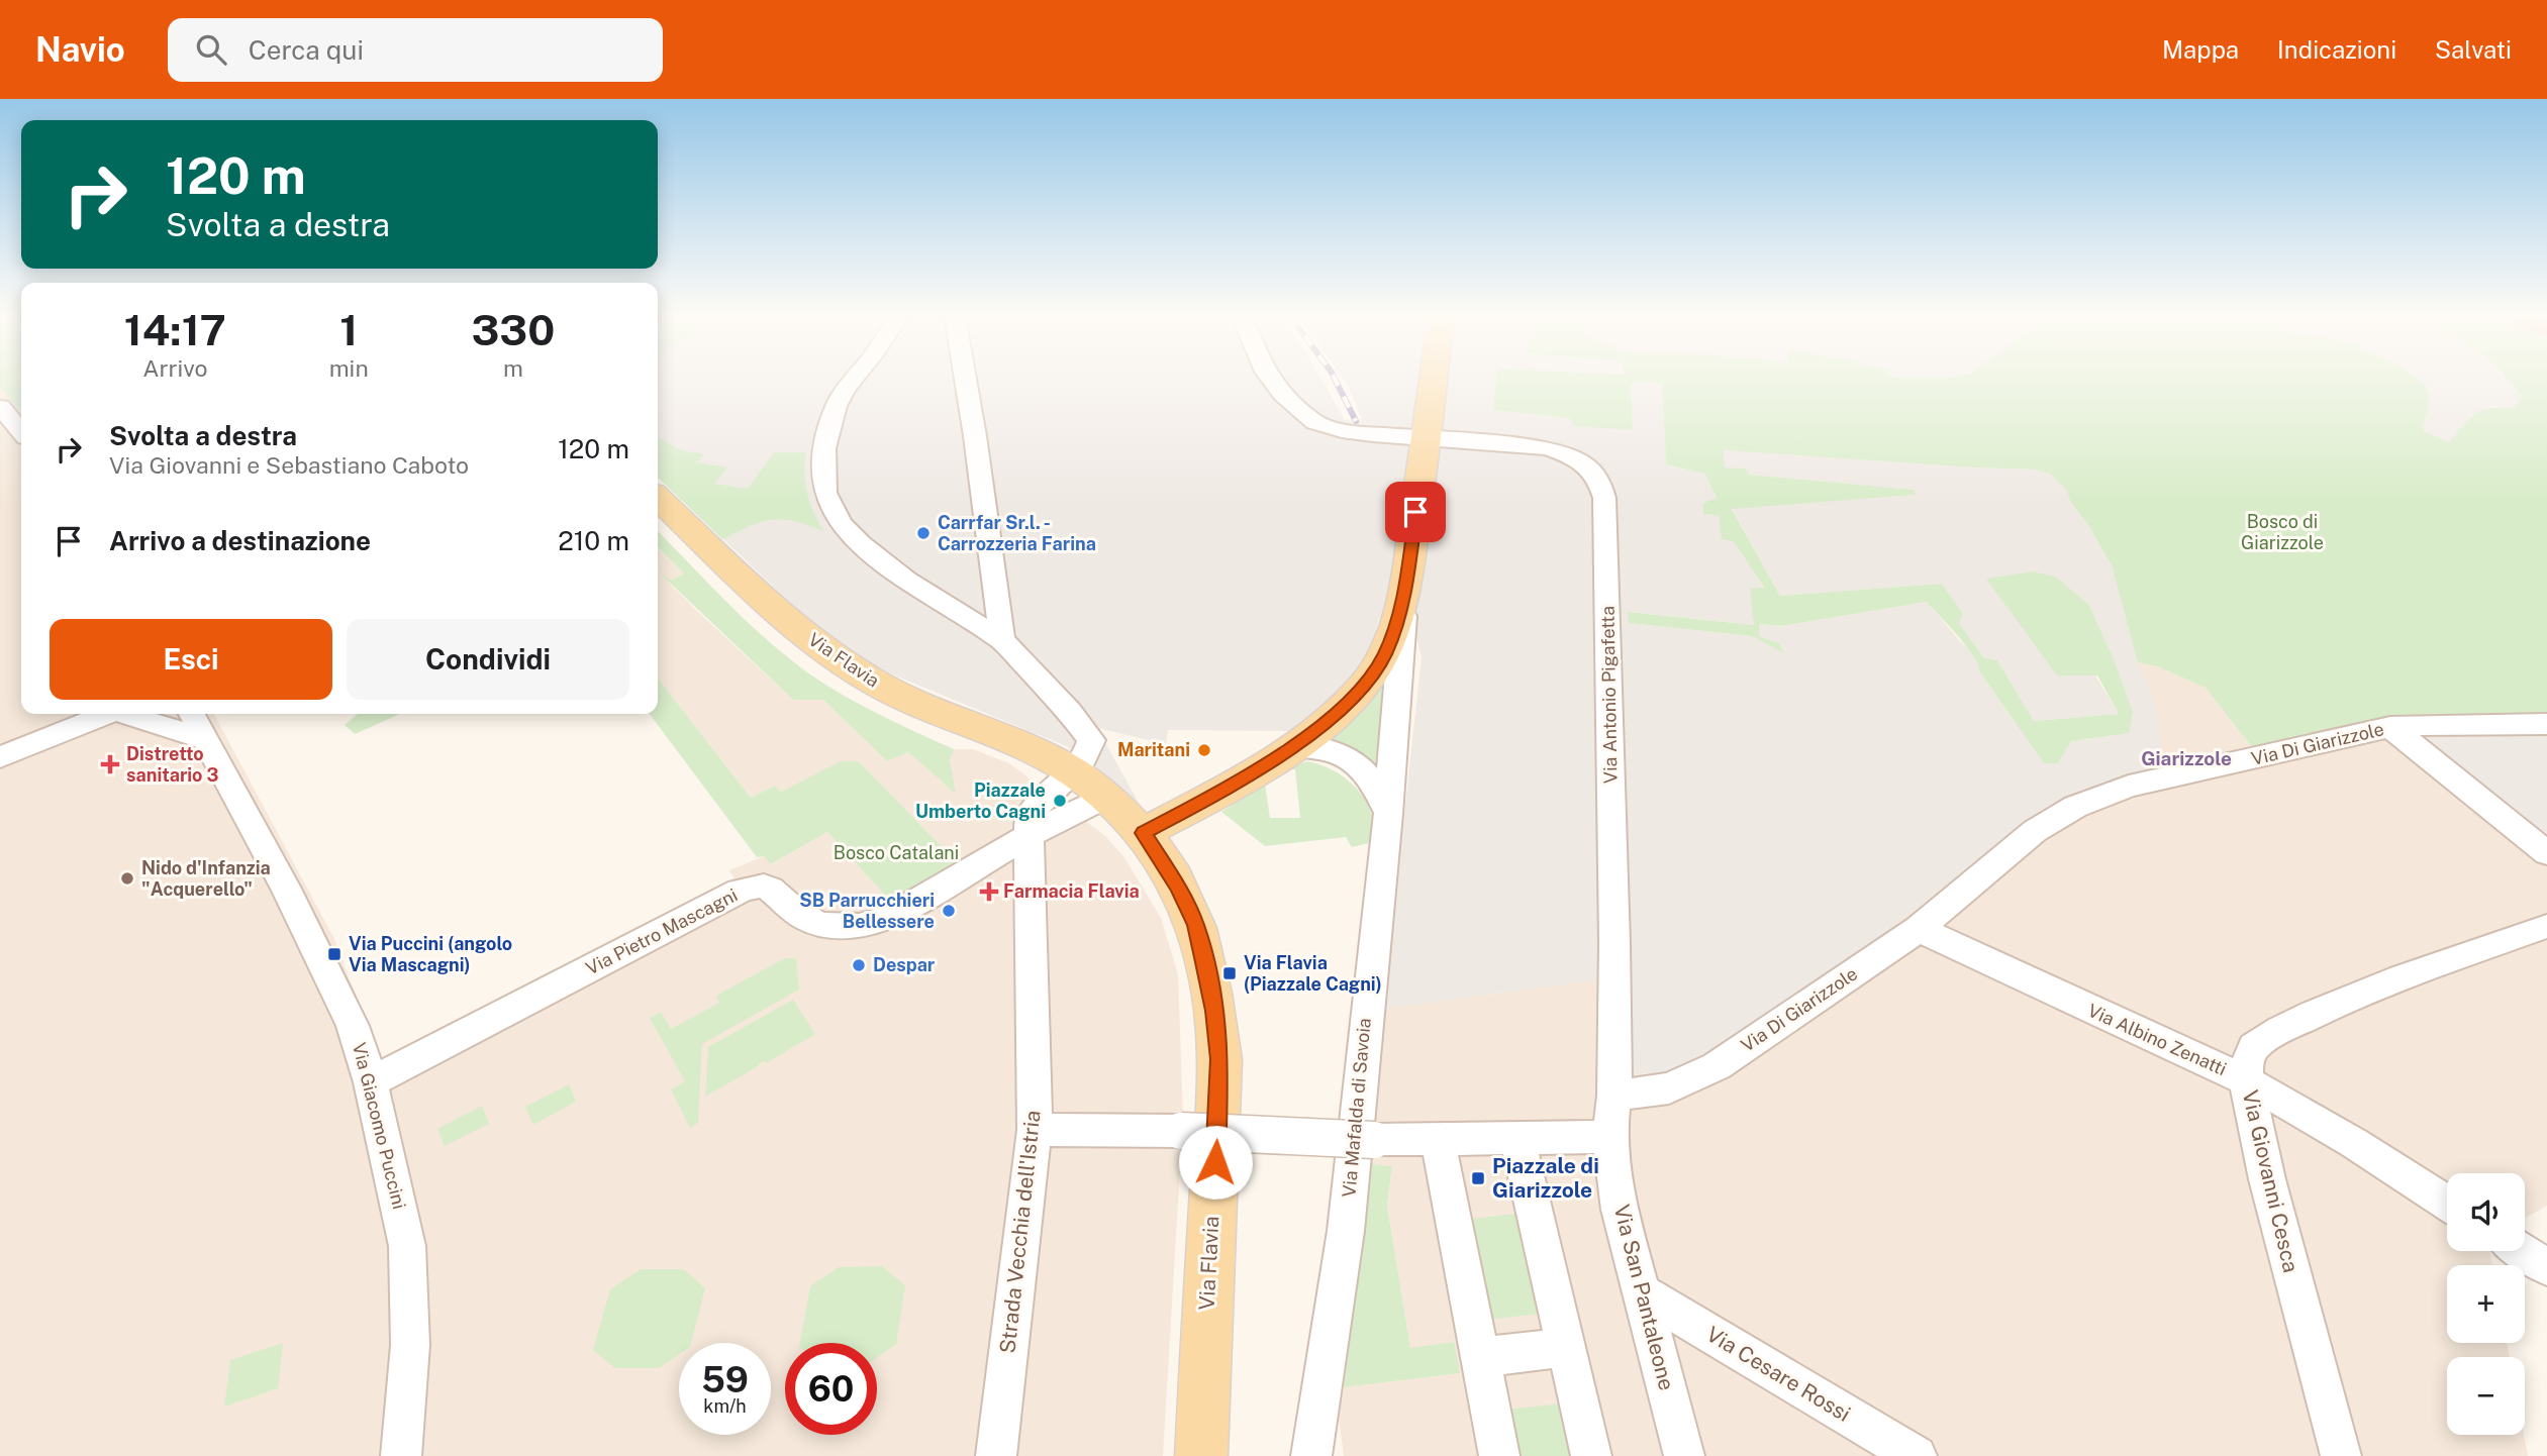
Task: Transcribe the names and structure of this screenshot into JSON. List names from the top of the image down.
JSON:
{
  "streets": {
    "main road": ["Via Flavia"],
    "street": [
      "Via Antonio Pigafetta",
      "Via Di Giarizzole",
      "Via Pietro Mascagni",
      "Via Albino Zenatti",
      "Via Mafalda di Savoia",
      "Via Giacomo Puccini",
      "Via Giovanni Cesca",
      "Strada Vecchia dell'Istria",
      "Via San Pantaleone",
      "Via Cesare Rossi"
    ]
  },
  "crossings": [
    ["Via Antonio Pigafetta", "Via Di Giarizzole"],
    ["Via Di Giarizzole", "Via Albino Zenatti"],
    ["Via Pietro Mascagni", "Via Giacomo Puccini"],
    ["Via Pietro Mascagni", "Strada Vecchia dell'Istria"],
    ["Via Albino Zenatti", "Via Giovanni Cesca"],
    ["Via San Pantaleone", "Via Cesare Rossi"]
  ],
  "districts": ["Giarizzole"],
  "parks": ["Bosco di Giarizzole", "Bosco Catalani"],
  "places": {
    "other": [
      "Carrfar Sr.l. - Carrozzeria Farina",
      "Maritani",
      "Piazzale Umberto Cagni",
      "Nido d'Infanzia \"Acquerello\"",
      "SB Parrucchieri Bellessere",
      "Despar"
    ],
    "health": ["Distretto sanitario 3", "Farmacia Flavia"],
    "transit": ["Via Puccini (angolo Via Mascagni)", "Via Flavia (Piazzale Cagni)", "Piazzale di Giarizzole"]
  },
  "page": {
    "header": "Navio",
    "search": "Cerca qui",
    "nav": ["Mappa", "Indicazioni", "Salvati"],
    "turn": ["120 m", "Svolta a destra"],
    "eta": [
      "14:17",
      "Arrivo",
      "1",
      "min",
      "330",
      "m"
    ],
    "list": [
      {
        "name": "Svolta a destra",
        "note": "Via Giovanni e Sebastiano Caboto",
        "value": "120 m"
      },
      {
        "name": "Arrivo a destinazione",
        "value": "210 m"
      }
    ],
    "buttons": ["Esci", "Condividi"],
    "map_buttons": ["+", "−"],
    "speed": "59 km/h",
    "limit": "60"
  }
}
